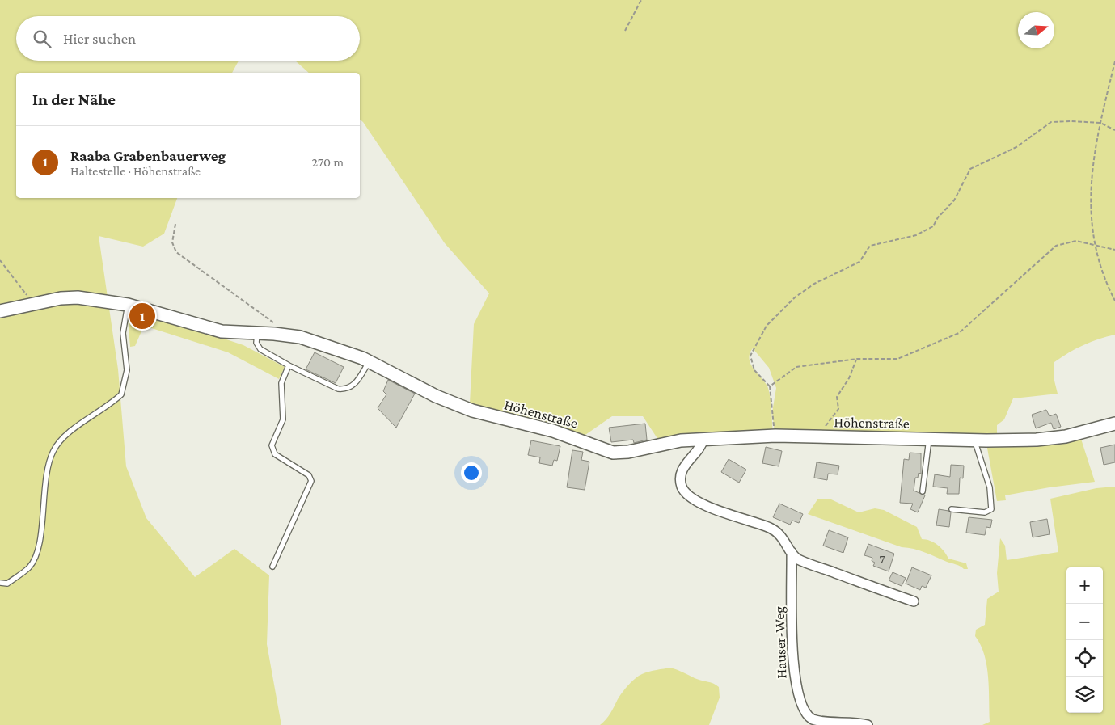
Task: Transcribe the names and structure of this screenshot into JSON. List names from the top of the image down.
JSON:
{
  "streets": {
    "street": ["Höhenstraße", "Hauser-Weg"]
  },
  "house_numbers": ["7"],
  "north": "right",
  "page": {
    "search": "Hier suchen",
    "heading": "In der Nähe",
    "list": [
      {
        "mark": "1",
        "name": "Raaba Grabenbauerweg",
        "note": "Haltestelle · Höhenstraße",
        "value": "270 m"
      }
    ],
    "pins": "1",
    "map_buttons": ["+", "−"]
  }
}
